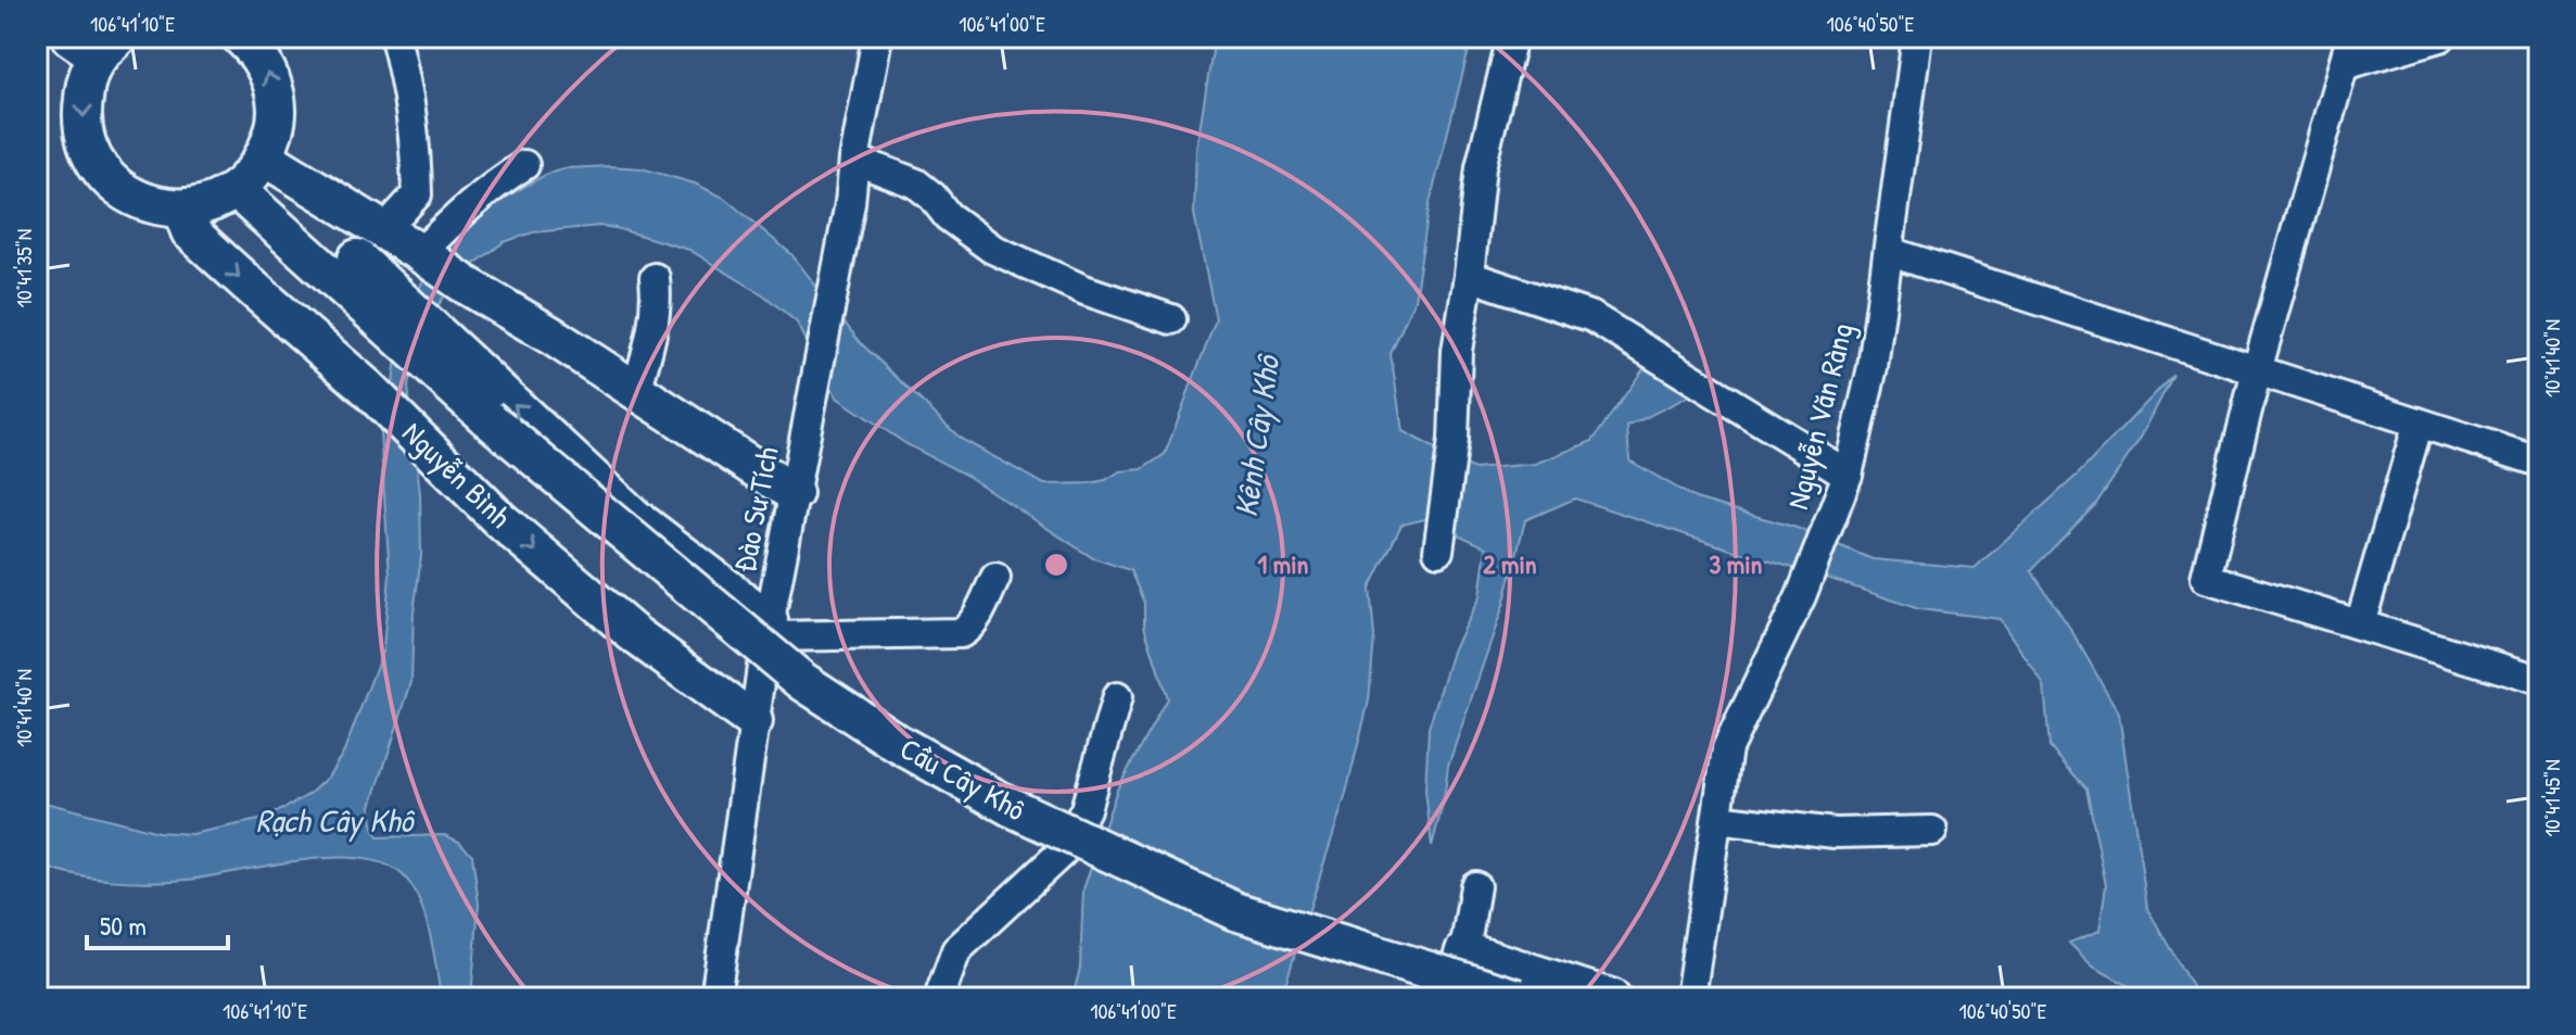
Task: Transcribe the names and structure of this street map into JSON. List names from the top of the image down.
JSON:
{
  "streets": {
    "main road": ["Nguyễn Bình", "Cầu Cây Khô"],
    "street": ["Nguyễn Văn Ràng", "Đào Sư Tích"]
  },
  "crossings": [
    ["Nguyễn Bình", "Đào Sư Tích"]
  ],
  "water": ["Kênh Cây Khô", "Rạch Cây Khô"],
  "scale_bar": "50 m",
  "coordinates": [
    "106°41'10\"E",
    "106°41'00\"E",
    "106°40'50\"E",
    "10°41'35\"N",
    "10°41'40\"N",
    "10°41'45\"N"
  ],
  "rings": ["1 min", "2 min", "3 min"]
}
